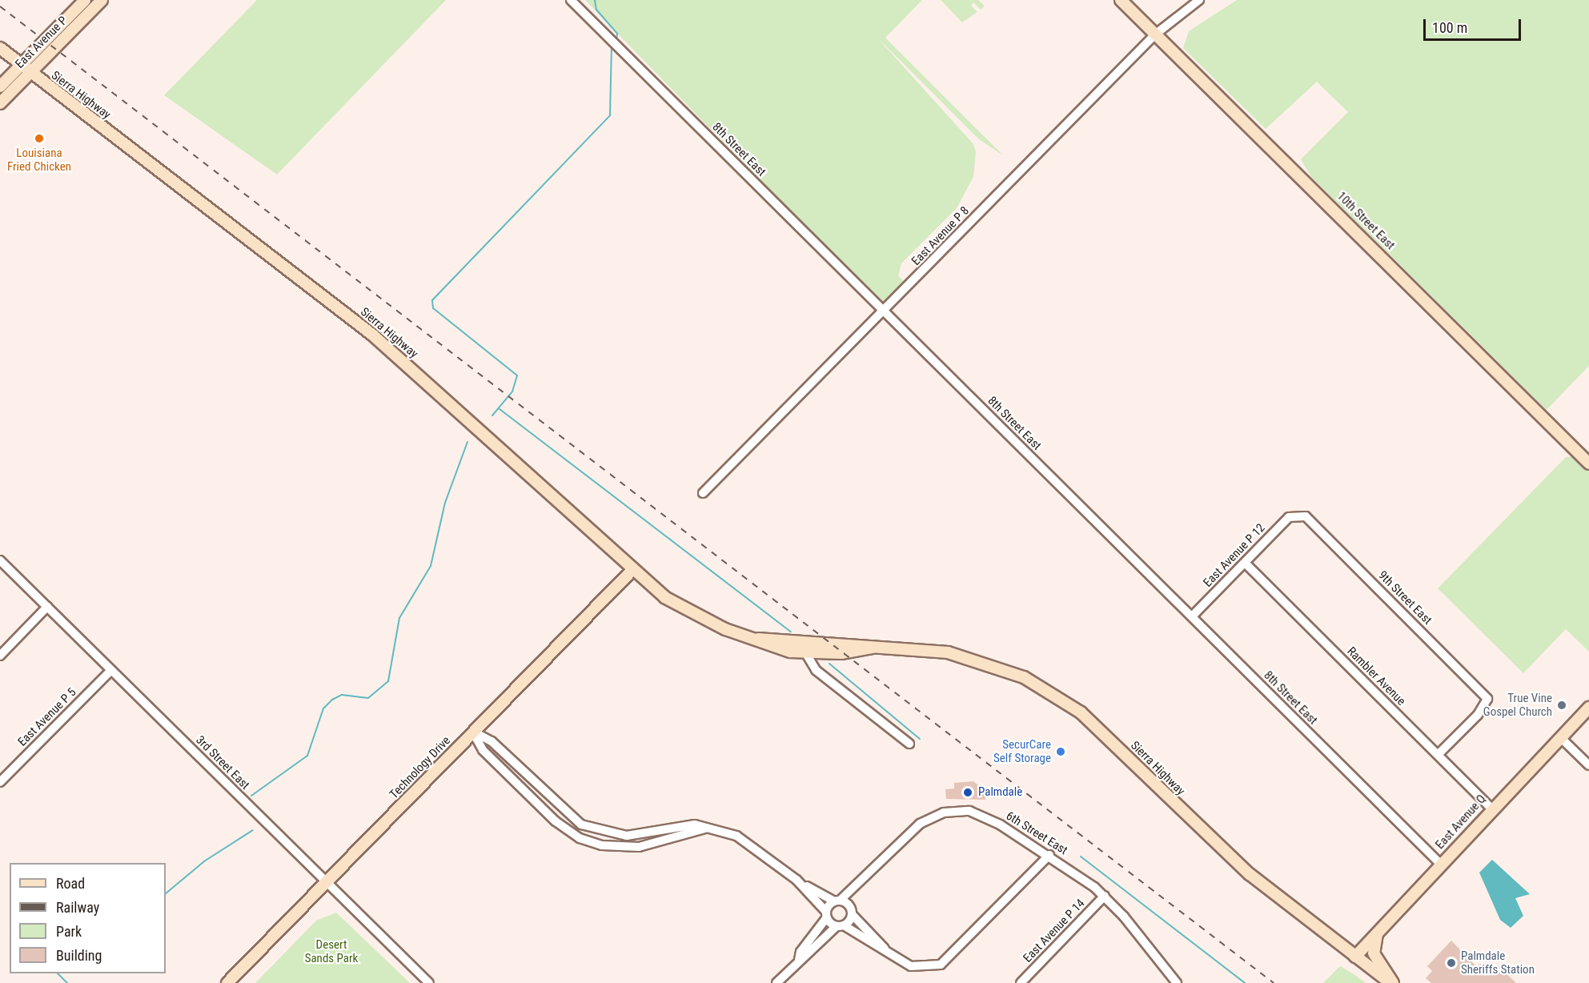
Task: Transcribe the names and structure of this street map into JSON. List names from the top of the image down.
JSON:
{
  "streets": {
    "main road": [
      "East Avenue P",
      "Sierra Highway",
      "10th Street East",
      "Technology Drive",
      "East Avenue Q"
    ],
    "street": [
      "8th Street East",
      "East Avenue P 8",
      "East Avenue P 12",
      "9th Street East",
      "Rambler Avenue",
      "East Avenue P 5",
      "3rd Street East",
      "6th Street East",
      "East Avenue P 14"
    ]
  },
  "crossings": [
    ["East Avenue P", "Sierra Highway"],
    ["Sierra Highway", "Technology Drive"],
    ["Sierra Highway", "East Avenue Q"],
    ["8th Street East", "East Avenue P 8"],
    ["8th Street East", "East Avenue P 12"],
    ["8th Street East", "East Avenue Q"],
    ["10th Street East", "East Avenue P 8"],
    ["East Avenue P 12", "9th Street East"],
    ["East Avenue P 12", "Rambler Avenue"],
    ["9th Street East", "Rambler Avenue"],
    ["Rambler Avenue", "East Avenue Q"],
    ["East Avenue P 5", "3rd Street East"],
    ["3rd Street East", "Technology Drive"],
    ["6th Street East", "East Avenue P 14"]
  ],
  "parks": ["Desert Sands Park"],
  "places": [
    "Louisiana Fried Chicken",
    "True Vine Gospel Church",
    "SecurCare Self Storage",
    "Palmdale",
    "Palmdale Sheriffs Station"
  ],
  "legend": [
    "Road",
    "Railway",
    "Park",
    "Building"
  ],
  "scale_bar": "100 m"
}
